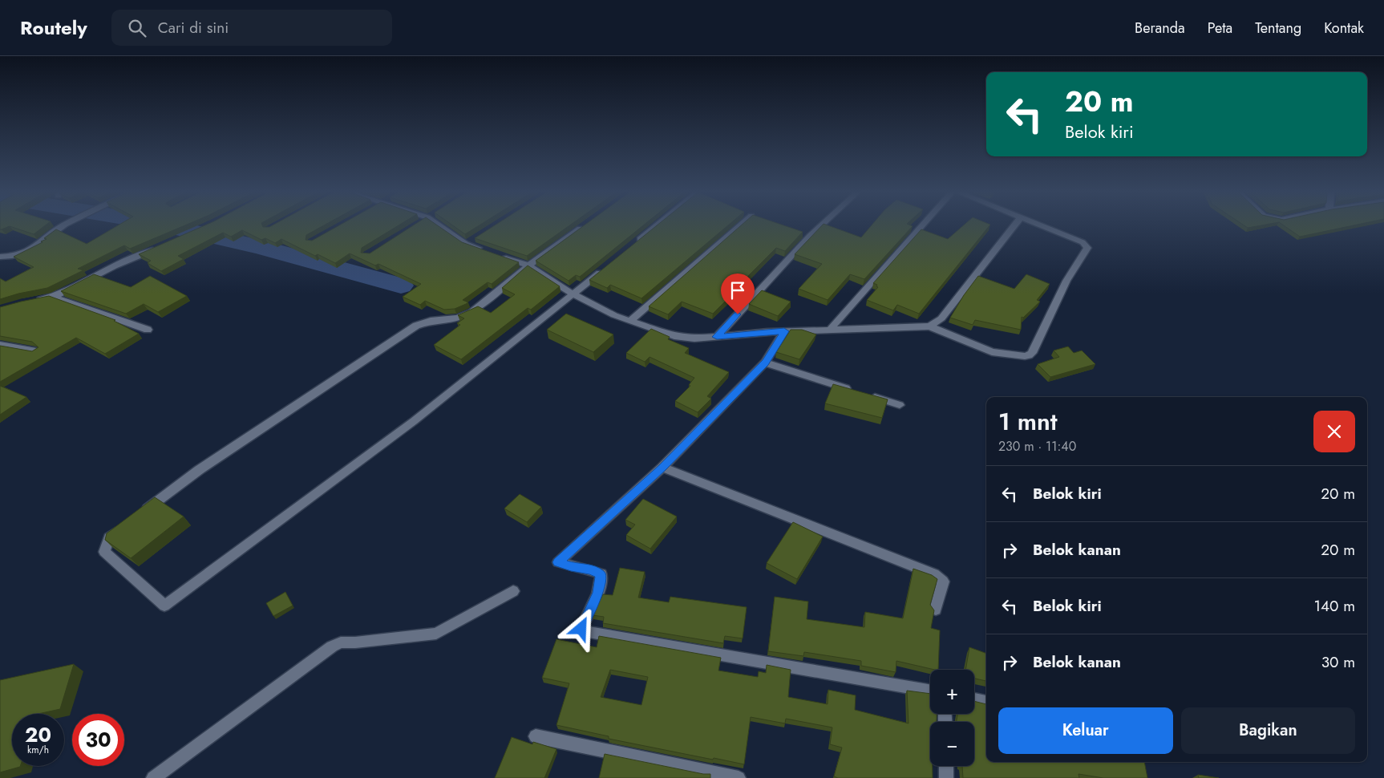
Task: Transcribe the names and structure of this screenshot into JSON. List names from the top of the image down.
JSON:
{
  "page": {
    "header": "Routely",
    "search": "Cari di sini",
    "nav": [
      "Beranda",
      "Peta",
      "Tentang",
      "Kontak"
    ],
    "turn": ["20 m", "Belok kiri"],
    "heading": ["1 mnt", "230 m · 11:40"],
    "list": [
      {
        "name": "Belok kiri",
        "value": "20 m"
      },
      {
        "name": "Belok kanan",
        "value": "20 m"
      },
      {
        "name": "Belok kiri",
        "value": "140 m"
      },
      {
        "name": "Belok kanan",
        "value": "30 m"
      }
    ],
    "map_buttons": ["+", "−"],
    "buttons": ["Keluar", "Bagikan"],
    "speed": "20 km/h",
    "limit": "30"
  }
}
